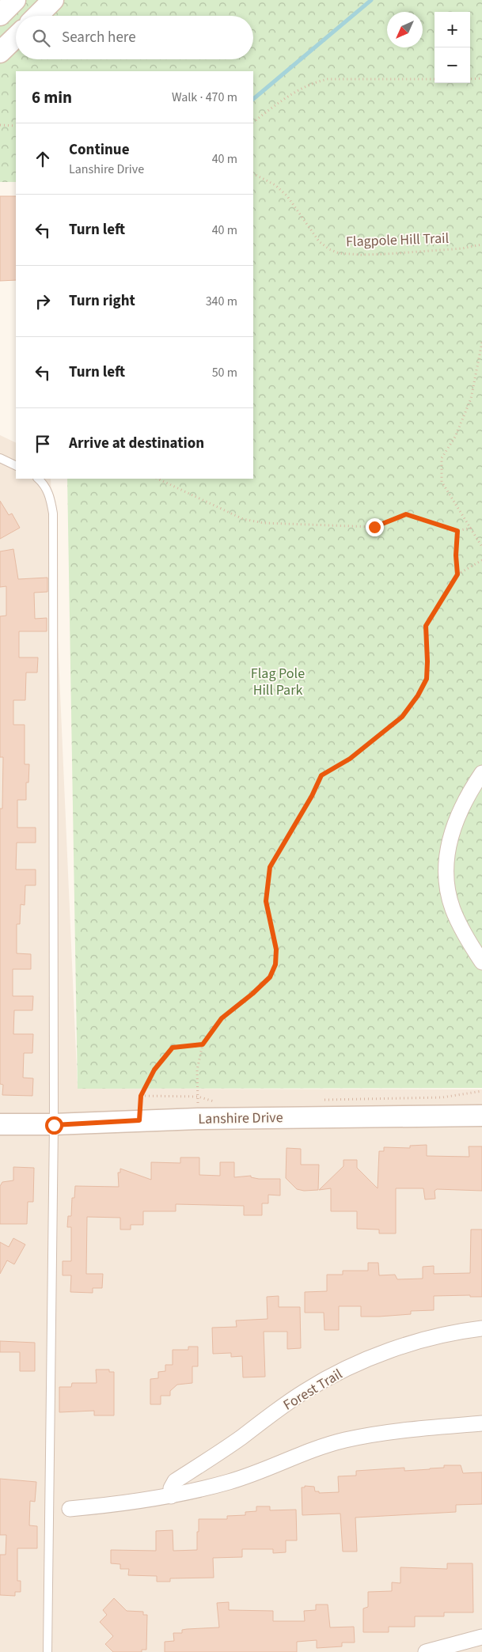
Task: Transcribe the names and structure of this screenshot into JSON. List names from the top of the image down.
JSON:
{
  "streets": {
    "street": ["Lanshire Drive", "Forest Trail"],
    "path": ["Flagpole Hill Trail"]
  },
  "parks": ["Flag Pole Hill Park"],
  "north": "bottom left",
  "page": {
    "map_buttons": ["+", "−"],
    "search": "Search here",
    "heading": ["6 min", "Walk · 470 m"],
    "list": [
      ["Continue", "Lanshire Drive", "40 m"],
      ["Turn left", "40 m"],
      ["Turn right", "340 m"],
      ["Turn left", "50 m"],
      "Arrive at destination"
    ]
  }
}
